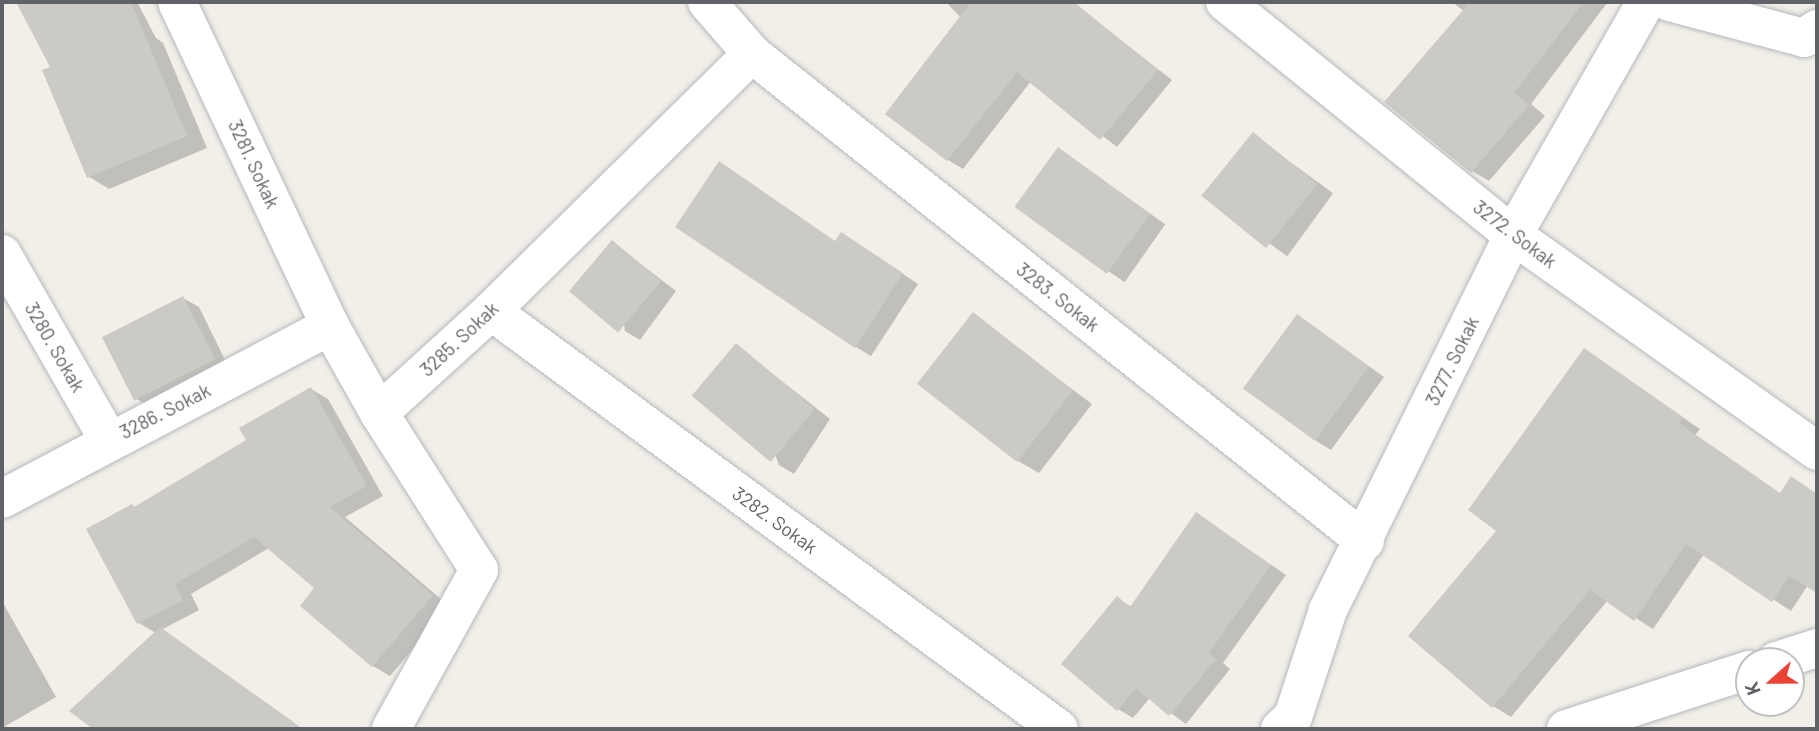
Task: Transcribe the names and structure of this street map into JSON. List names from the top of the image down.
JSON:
{
  "streets": {
    "street": [
      "3281. Sokak",
      "3272. Sokak",
      "3283. Sokak",
      "3285. Sokak",
      "3280. Sokak",
      "3277. Sokak",
      "3286. Sokak",
      "3282. Sokak"
    ]
  },
  "crossings": [
    ["3281. Sokak", "3285. Sokak"],
    ["3281. Sokak", "3286. Sokak"],
    ["3272. Sokak", "3277. Sokak"],
    ["3283. Sokak", "3285. Sokak"],
    ["3283. Sokak", "3277. Sokak"],
    ["3285. Sokak", "3282. Sokak"],
    ["3280. Sokak", "3286. Sokak"]
  ],
  "north": "left"
}
